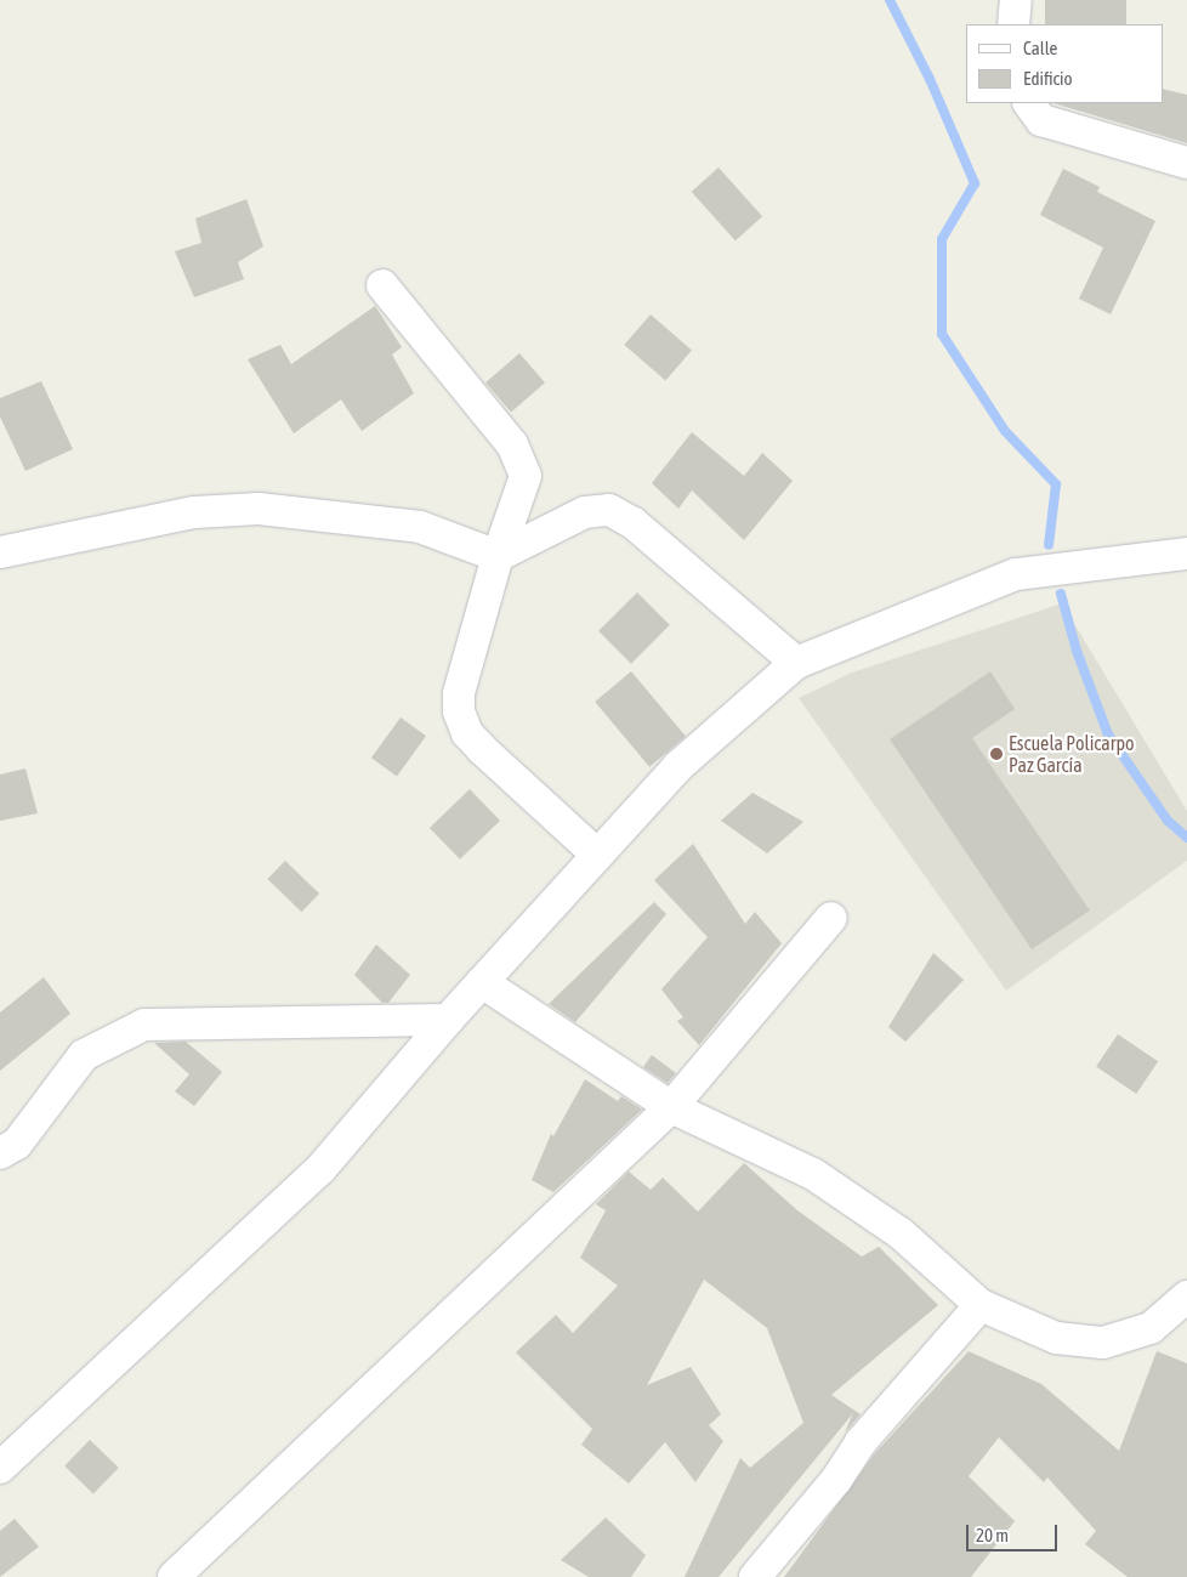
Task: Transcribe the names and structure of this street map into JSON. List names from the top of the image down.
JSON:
{
  "places": ["Escuela Policarpo Paz García"],
  "legend": ["Calle", "Edificio"],
  "scale_bar": "20 m"
}
